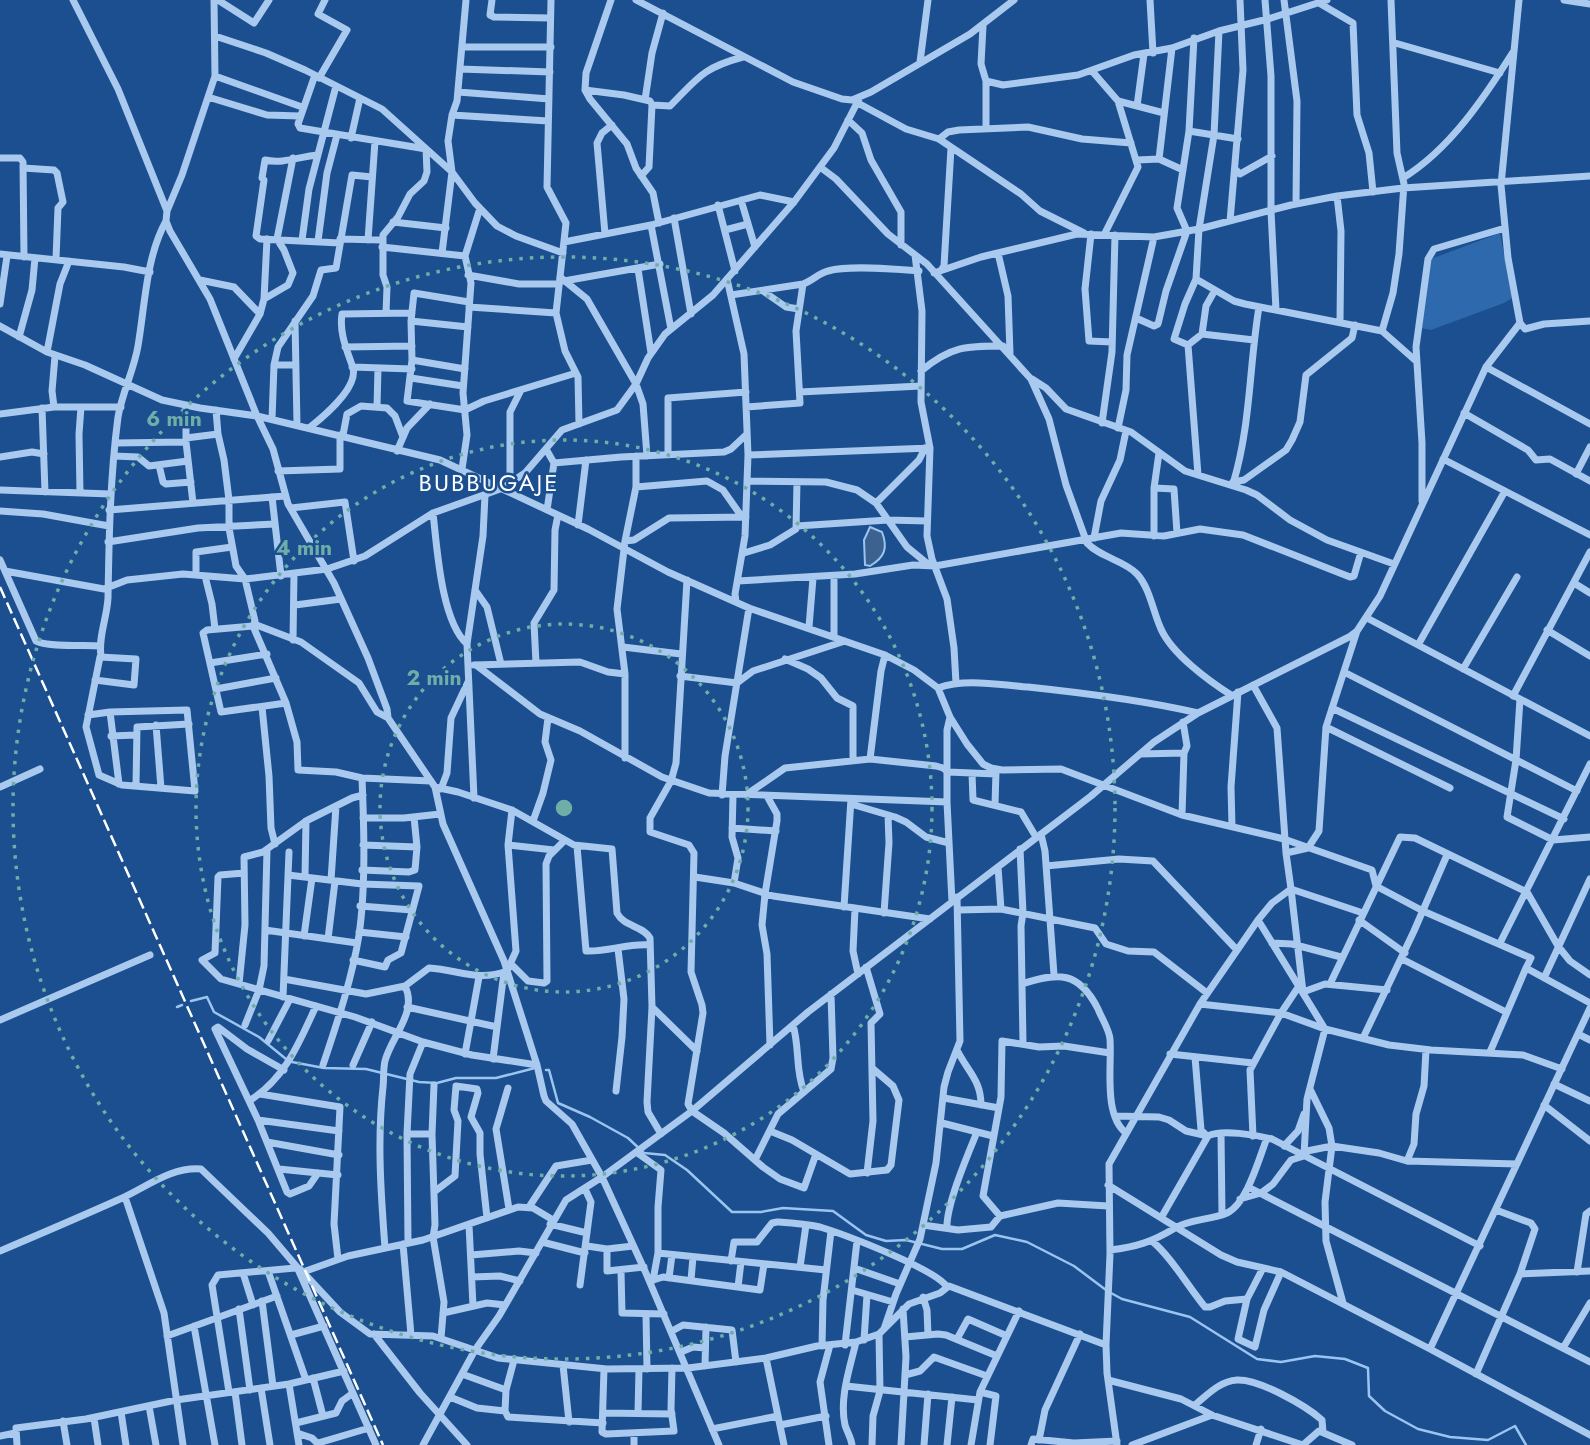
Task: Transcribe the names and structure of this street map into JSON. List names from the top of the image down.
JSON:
{
  "districts": ["BUBBUGAJE"],
  "rings": ["6 min", "4 min", "2 min"]
}
